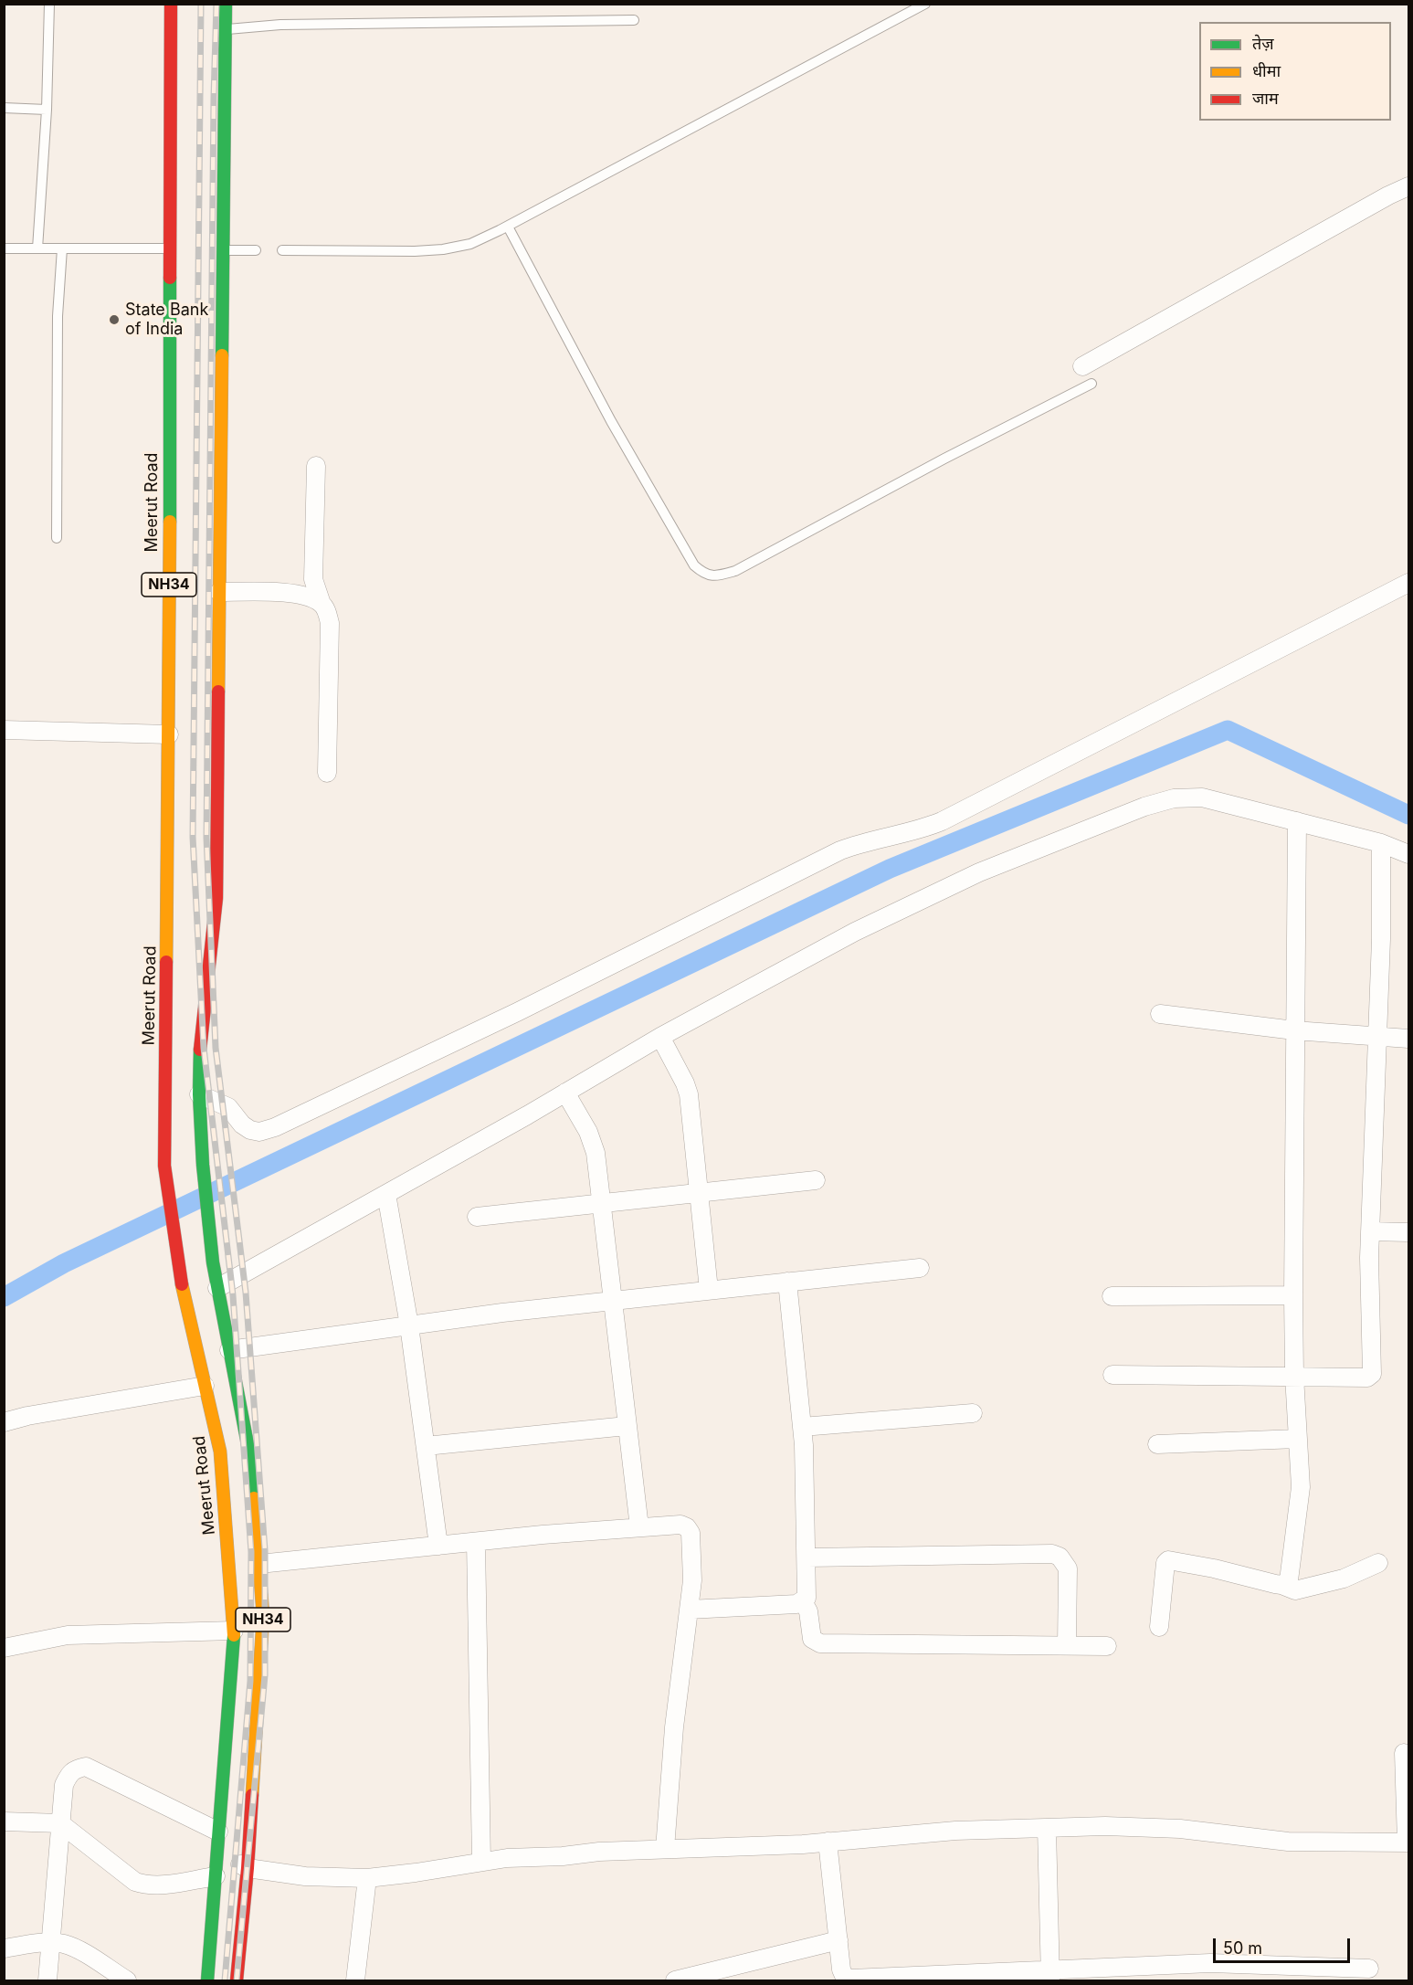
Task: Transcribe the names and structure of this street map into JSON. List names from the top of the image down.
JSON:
{
  "streets": {
    "highway": ["Meerut Road", "NH34"]
  },
  "places": ["State Bank of India"],
  "legend": ["तेज़", "धीमा", "जाम"],
  "scale_bar": "50 m"
}
